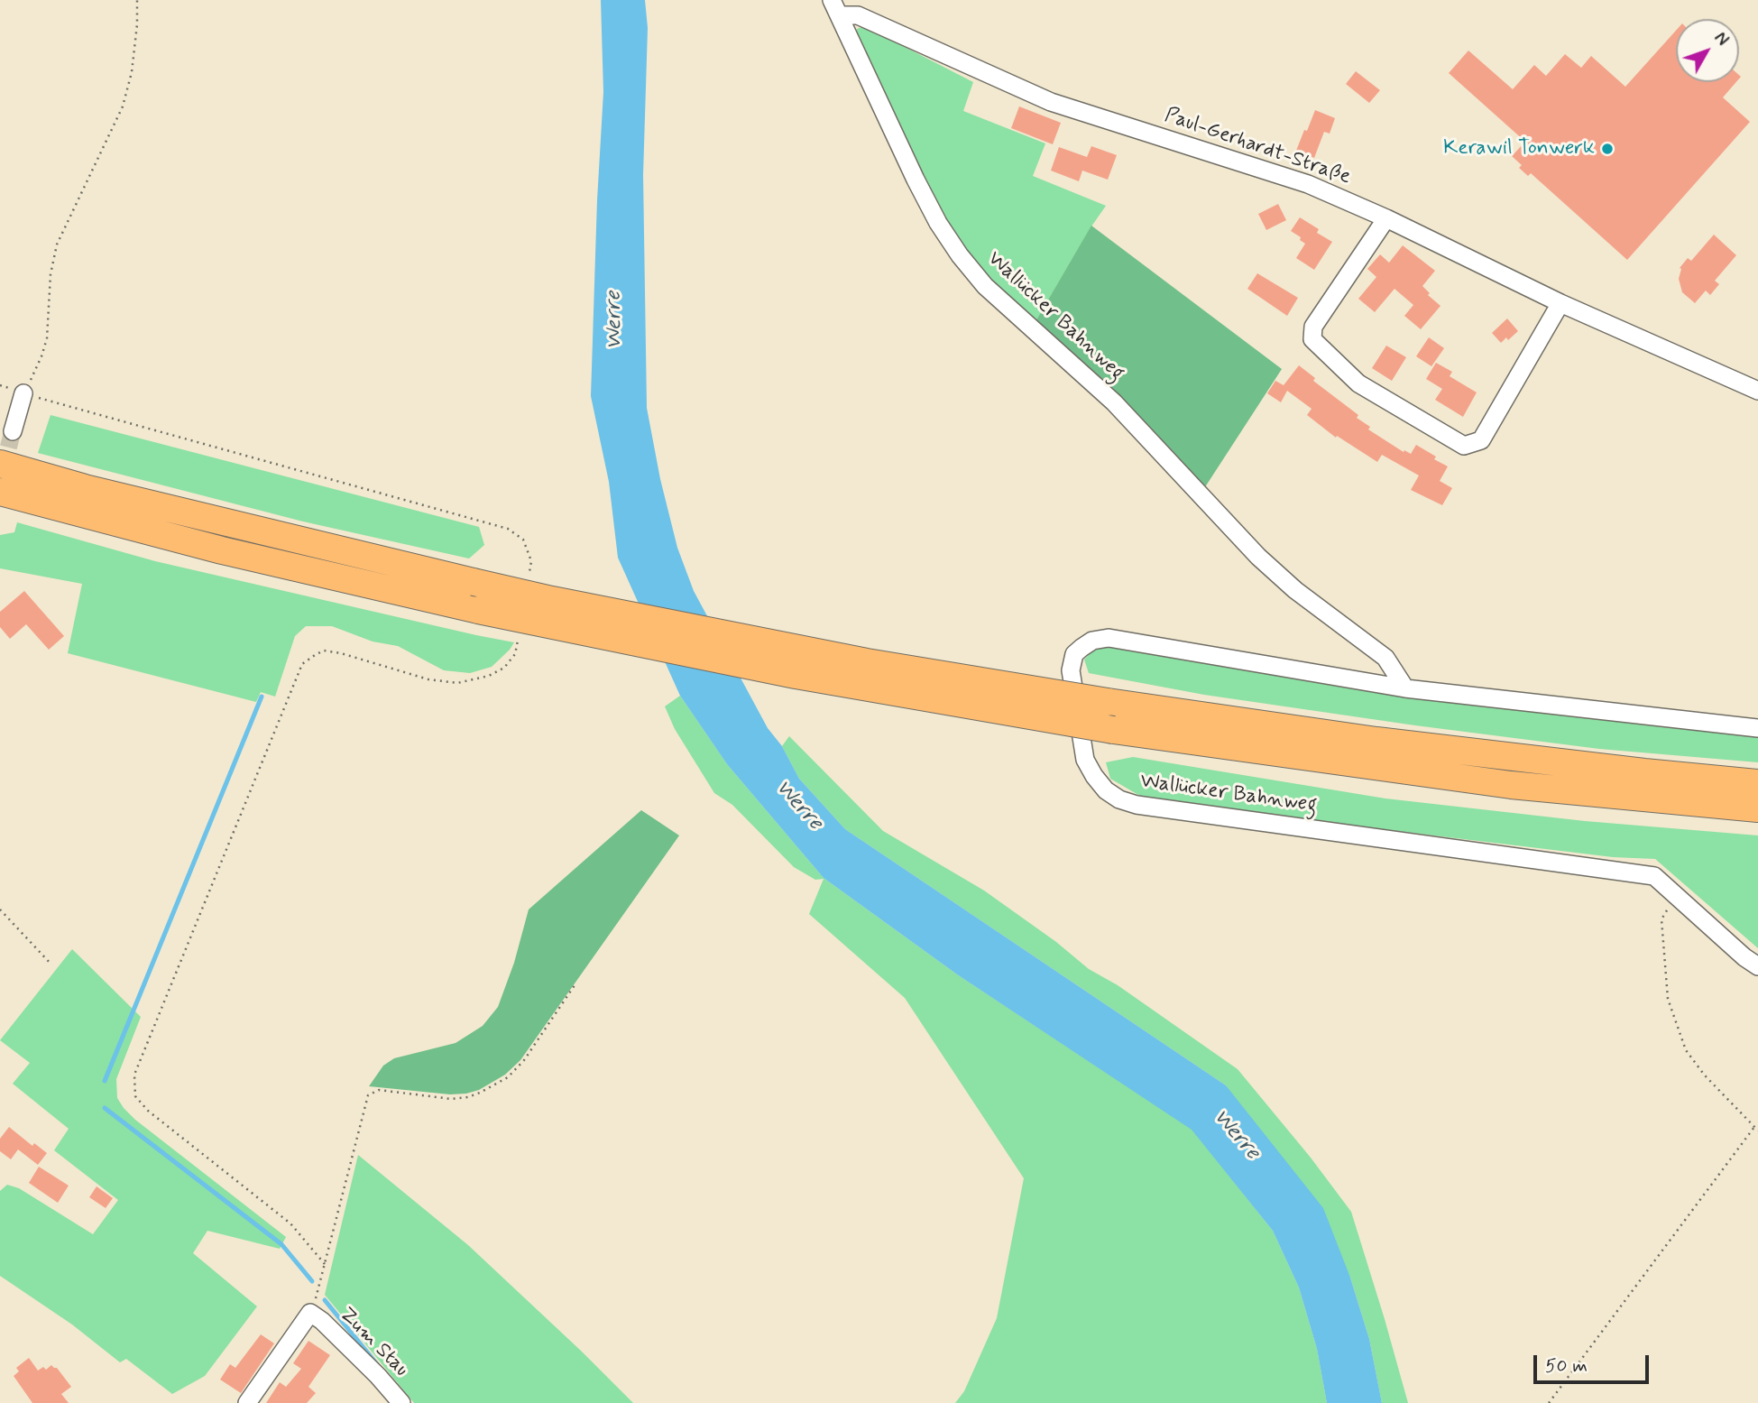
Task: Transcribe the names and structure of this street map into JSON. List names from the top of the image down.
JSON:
{
  "streets": {
    "street": ["Paul-Gerhardt-Straße", "Wallücker Bahnweg", "Zum Stau"]
  },
  "crossings": [
    ["Paul-Gerhardt-Straße", "Wallücker Bahnweg"]
  ],
  "water": ["Werre"],
  "places": ["Kerawil Tonwerk"],
  "scale_bar": "50 m",
  "north": "top right"
}
